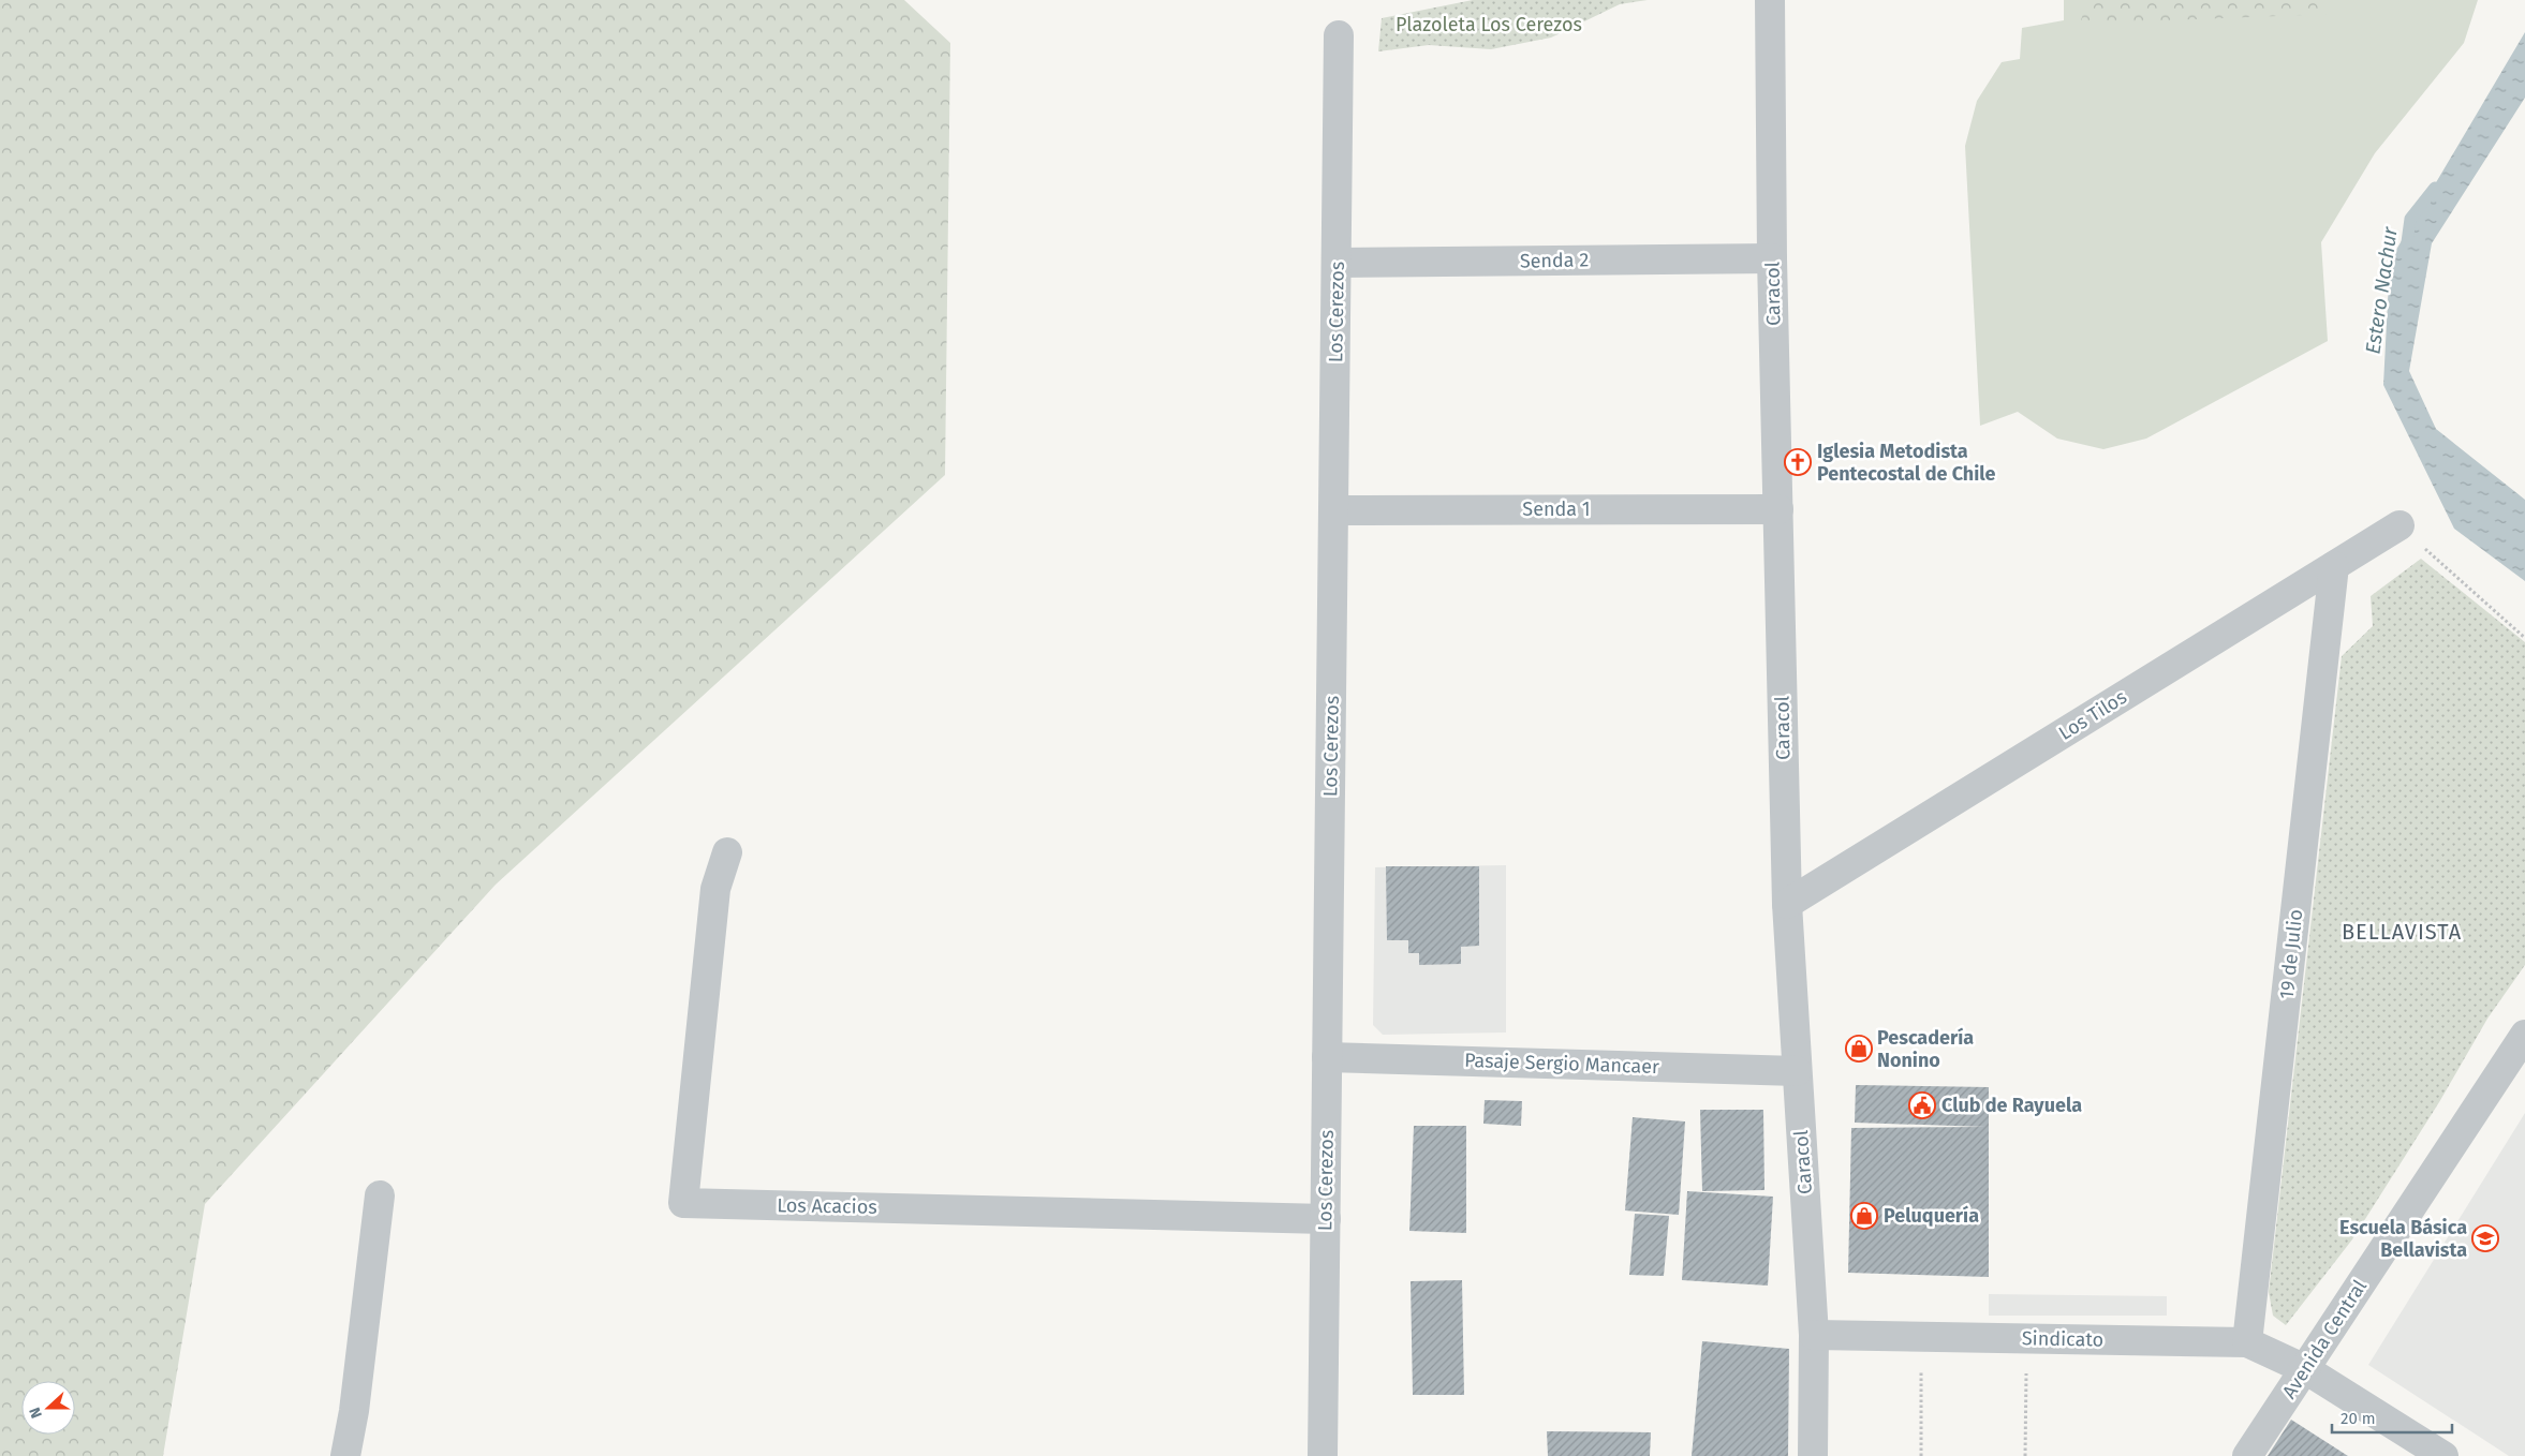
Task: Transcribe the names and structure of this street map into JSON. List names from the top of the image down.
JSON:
{
  "streets": {
    "street": [
      "Senda 2",
      "Caracol",
      "Los Cerezos",
      "Senda 1",
      "Los Tilos",
      "19 de Julio",
      "Pasaje Sergio Mancaer",
      "Los Acacios",
      "Sindicato",
      "Avenida Central"
    ]
  },
  "crossings": [
    ["Senda 2", "Caracol"],
    ["Senda 2", "Los Cerezos"],
    ["Caracol", "Senda 1"],
    ["Caracol", "Los Tilos"],
    ["Caracol", "Pasaje Sergio Mancaer"],
    ["Caracol", "Sindicato"],
    ["Los Cerezos", "Senda 1"],
    ["Los Cerezos", "Pasaje Sergio Mancaer"],
    ["Los Cerezos", "Los Acacios"],
    ["Los Tilos", "19 de Julio"],
    ["19 de Julio", "Sindicato"],
    ["Sindicato", "Avenida Central"]
  ],
  "districts": ["BELLAVISTA"],
  "water": ["Estero Nachur"],
  "parks": ["Plazoleta Los Cerezos"],
  "places": {
    "church": ["Iglesia Metodista Pentecostal de Chile"],
    "shop": ["Pescadería Nonino", "Peluquería"],
    "public building": ["Club de Rayuela"],
    "school or university": ["Escuela Básica Bellavista"]
  },
  "scale_bar": "20 m",
  "north": "left"
}
